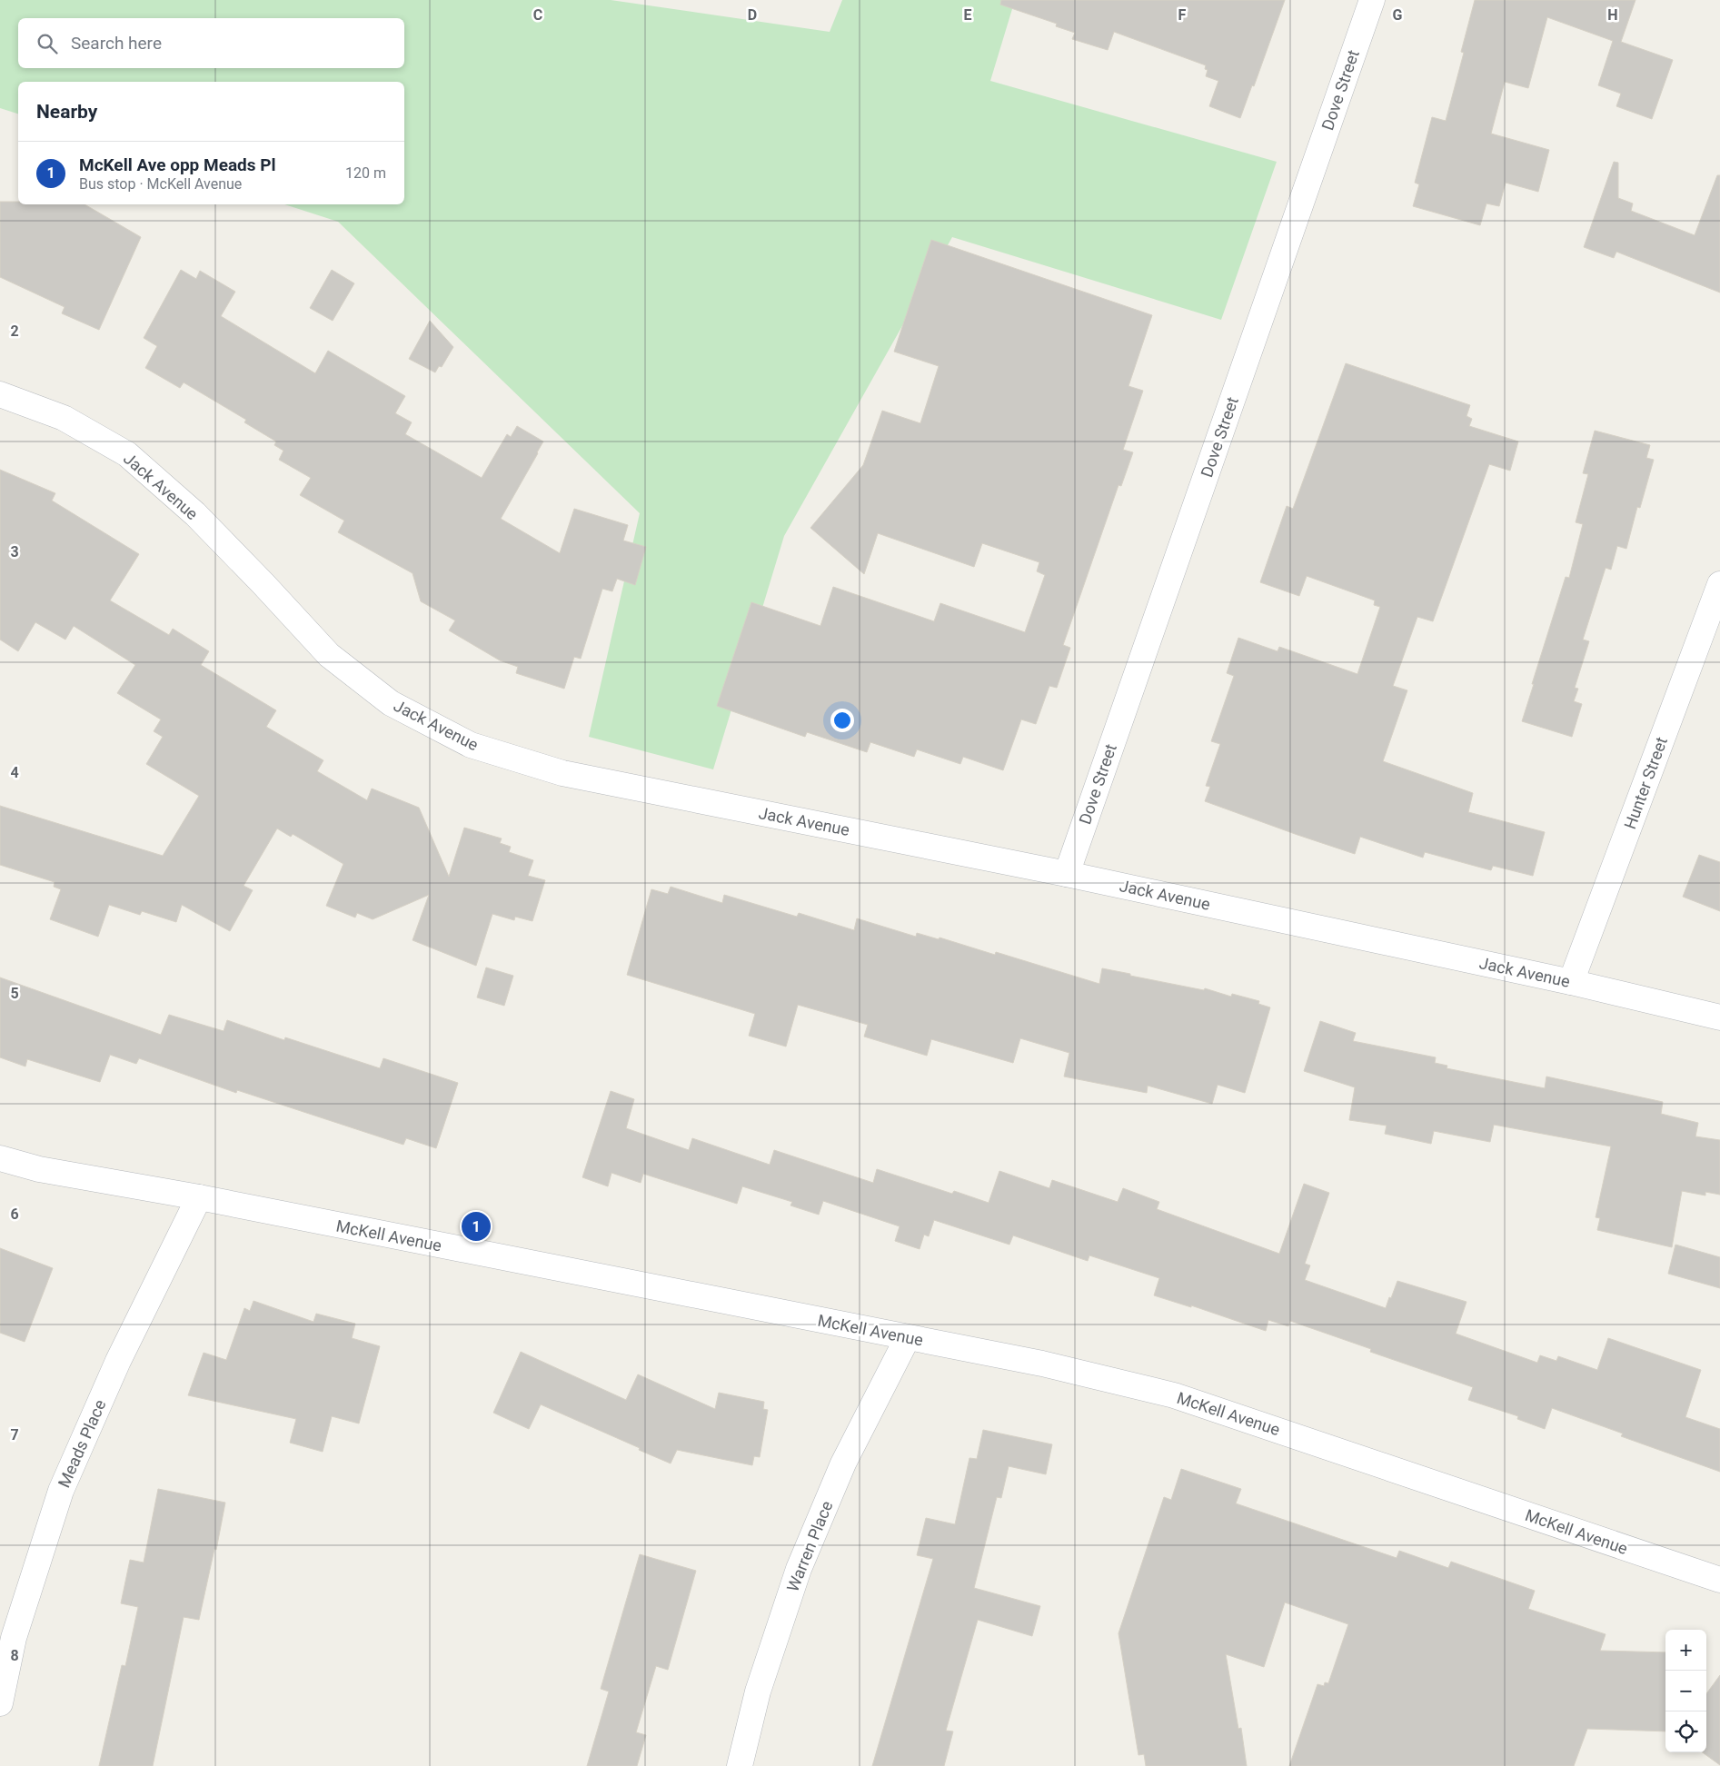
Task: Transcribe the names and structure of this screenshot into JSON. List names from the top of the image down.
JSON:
{
  "streets": {
    "street": [
      "Dove Street",
      "Jack Avenue",
      "Hunter Street",
      "McKell Avenue",
      "Meads Place",
      "Warren Place"
    ]
  },
  "crossings": [
    ["Dove Street", "Jack Avenue"],
    ["Jack Avenue", "Hunter Street"],
    ["McKell Avenue", "Meads Place"],
    ["McKell Avenue", "Warren Place"]
  ],
  "page": {
    "search": "Search here",
    "heading": "Nearby",
    "list": [
      {
        "mark": "1",
        "name": "McKell Ave opp Meads Pl",
        "note": "Bus stop · McKell Avenue",
        "value": "120 m"
      }
    ],
    "pins": "1",
    "map_buttons": ["+", "−"]
  },
  "grid": {
    "columns": [
      "C",
      "D",
      "E",
      "F",
      "G",
      "H"
    ],
    "rows": [
      "2",
      "3",
      "4",
      "5",
      "6",
      "7",
      "8"
    ]
  }
}
